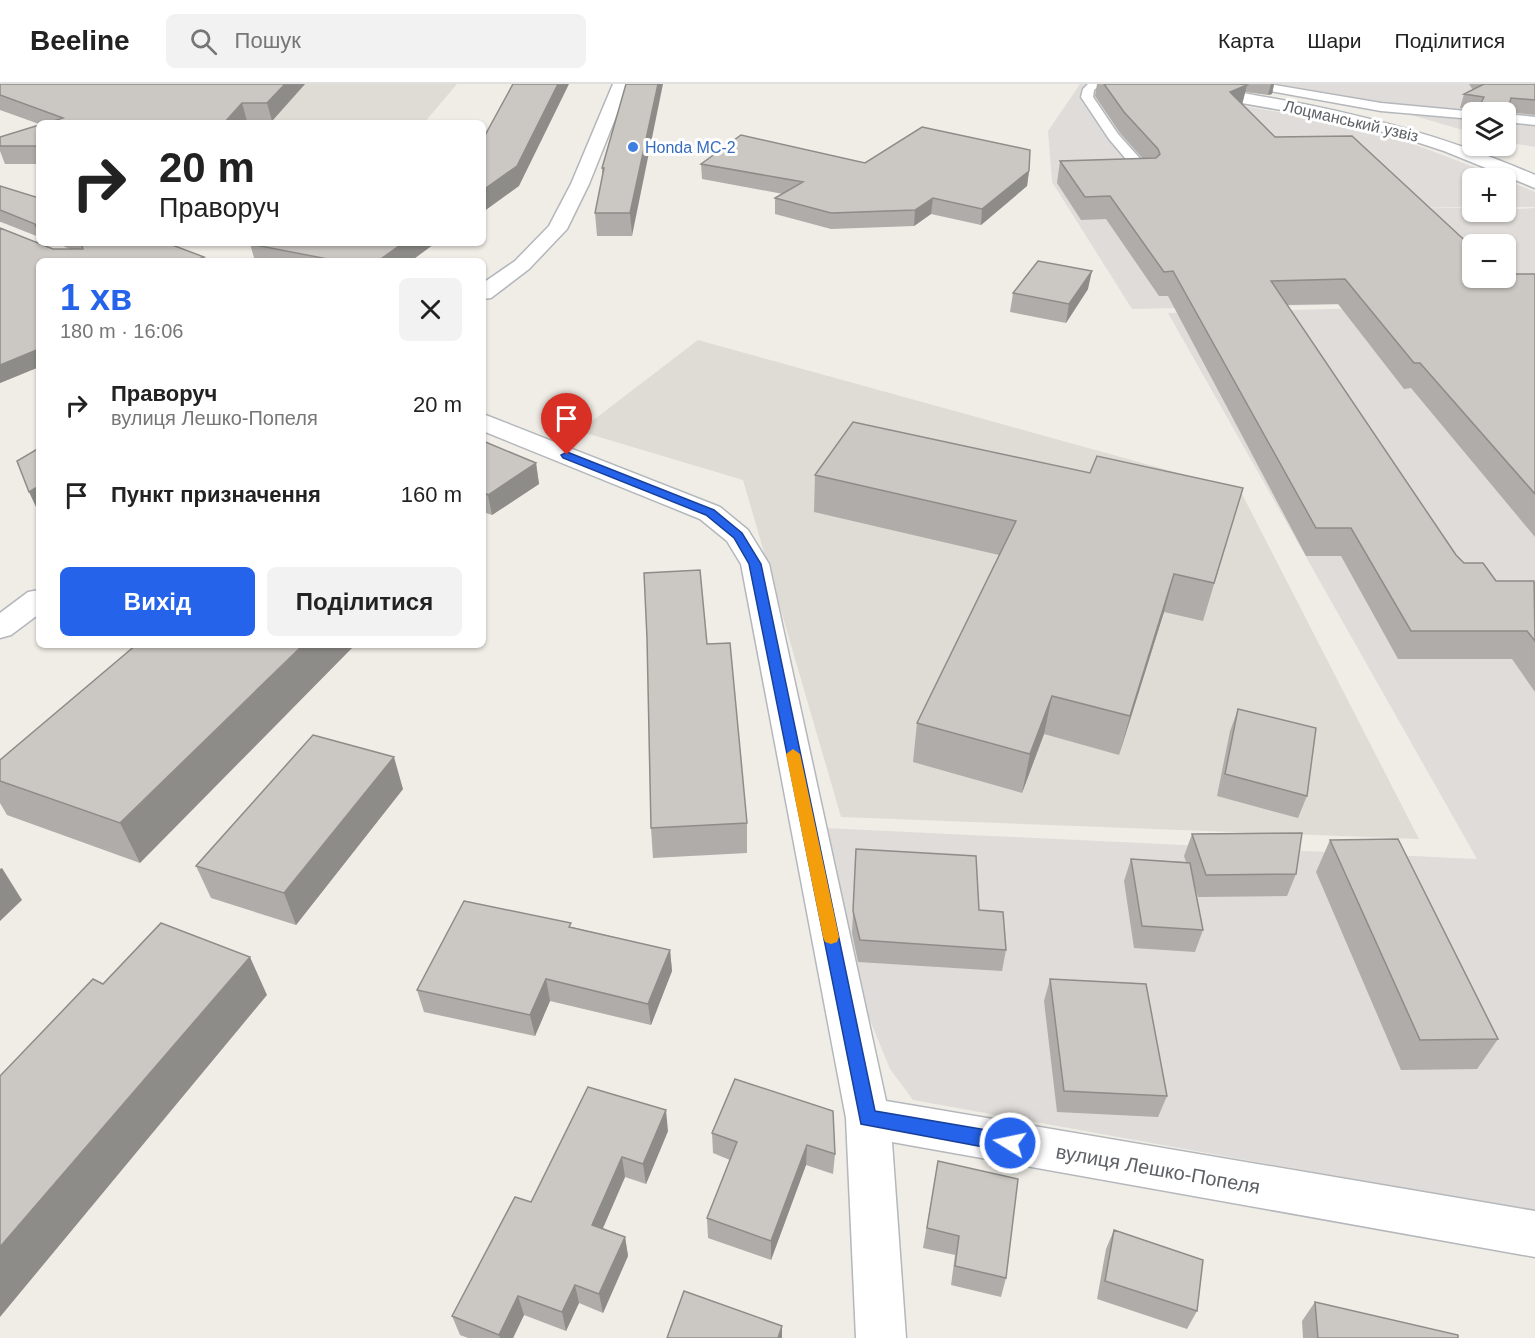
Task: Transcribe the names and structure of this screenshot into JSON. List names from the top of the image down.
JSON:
{
  "streets": {
    "street": ["Лоцманський узвіз", "вулиця Лешко-Попеля"]
  },
  "places": ["Honda МС-2"],
  "page": {
    "header": "Beeline",
    "search": "Пошук",
    "nav": ["Карта", "Шари", "Поділитися"],
    "map_buttons": ["+", "−"],
    "turn": ["20 m", "Праворуч"],
    "heading": ["1 хв", "180 m · 16:06"],
    "list": [
      {
        "name": "Праворуч",
        "note": "вулиця Лешко-Попеля",
        "value": "20 m"
      },
      {
        "name": "Пункт призначення",
        "value": "160 m"
      }
    ],
    "buttons": ["Вихід", "Поділитися"]
  }
}
